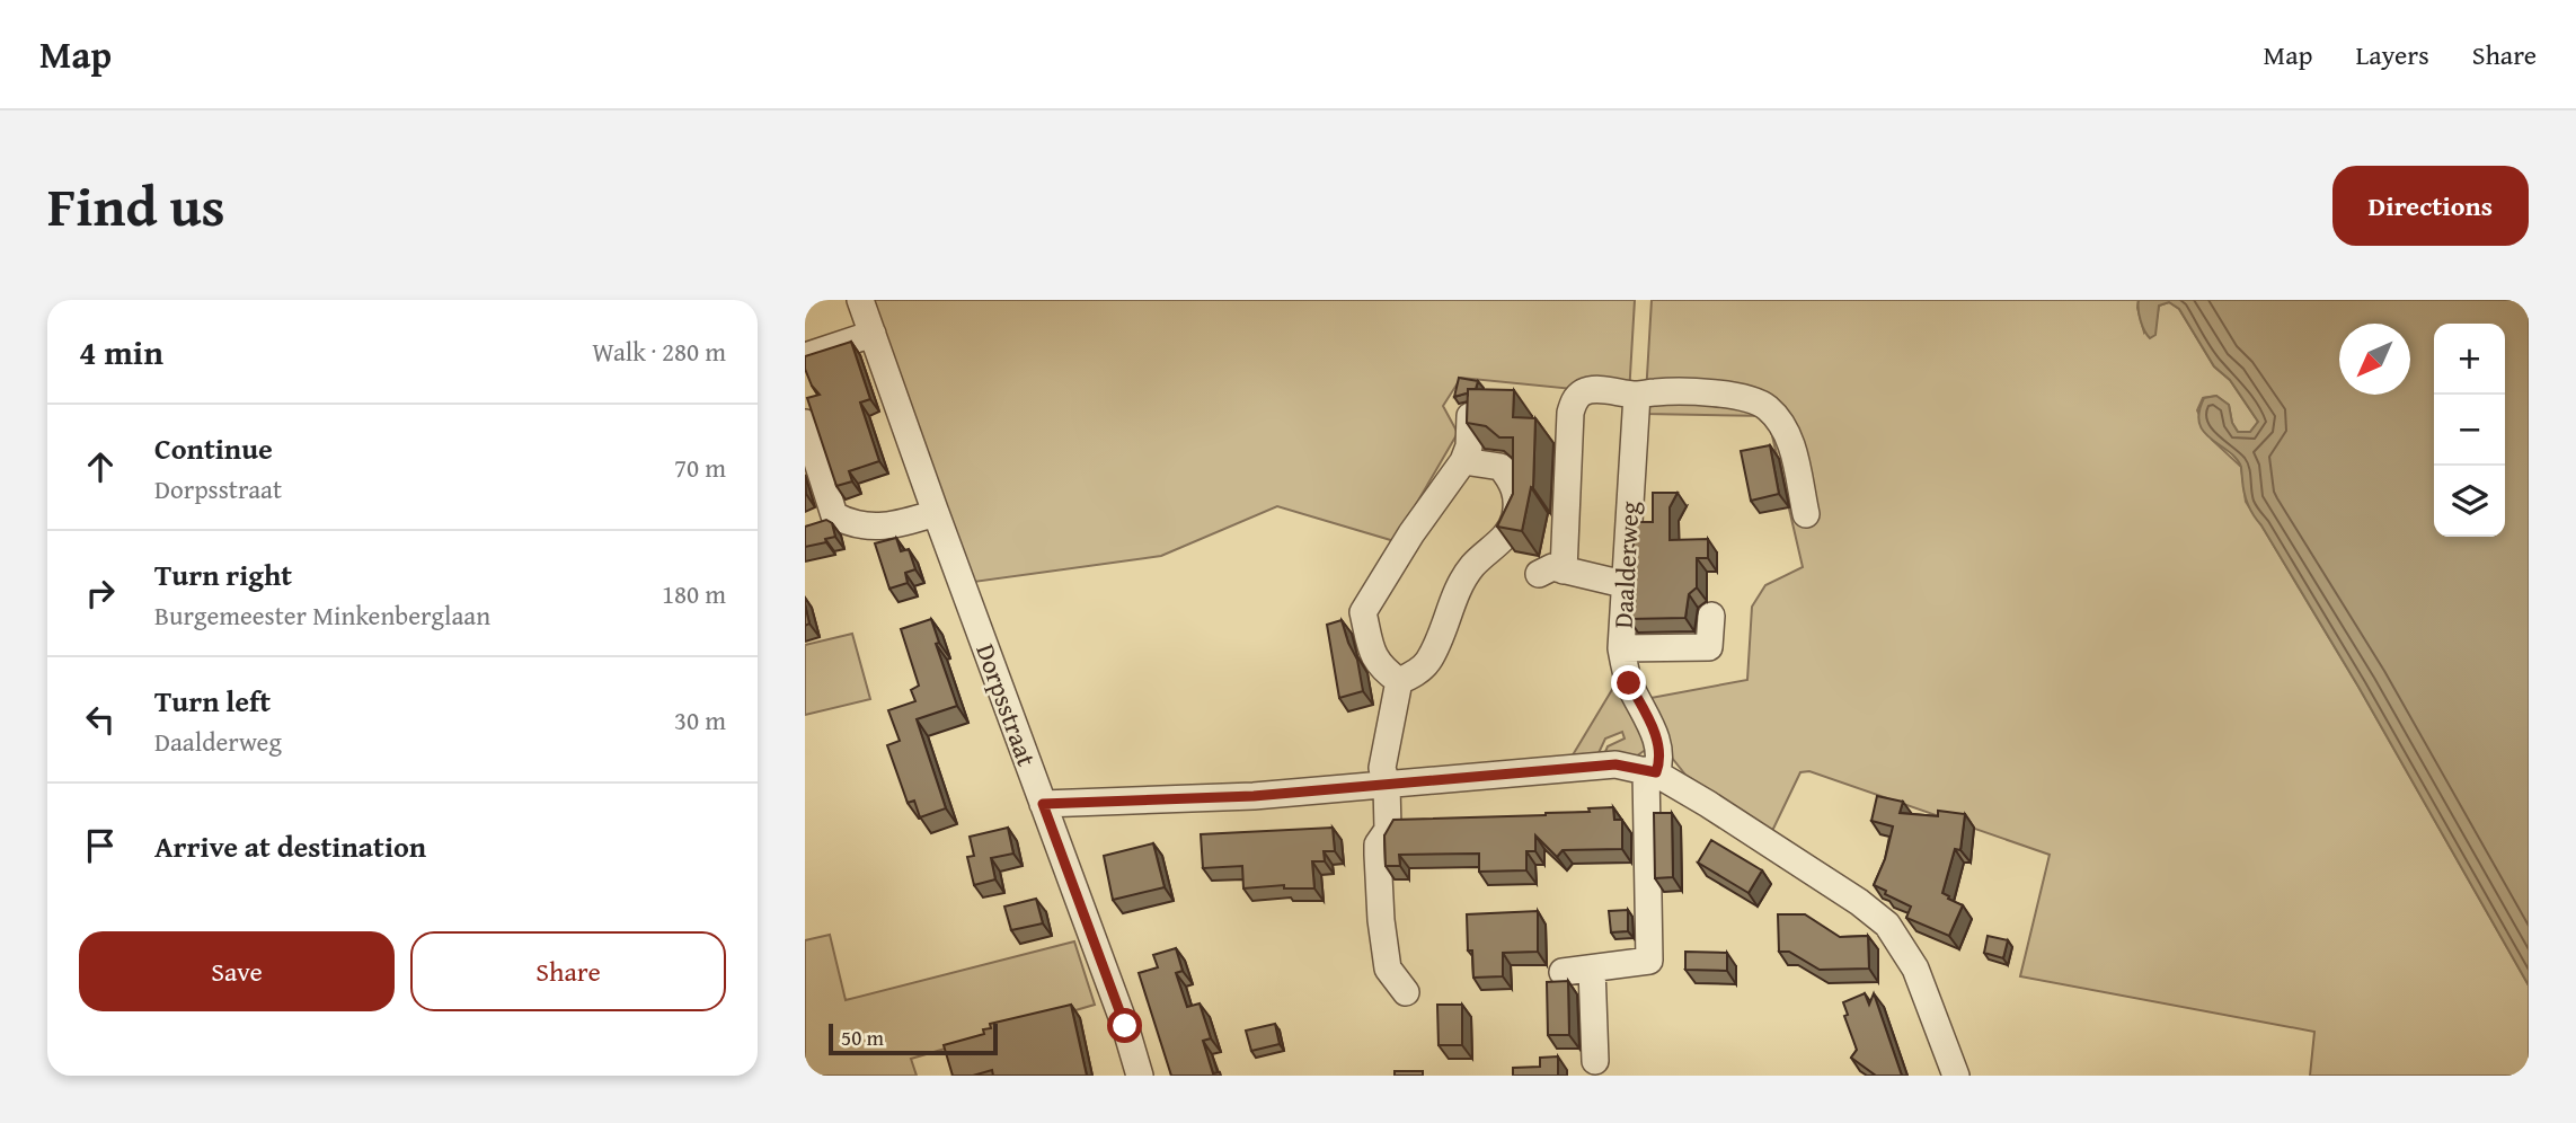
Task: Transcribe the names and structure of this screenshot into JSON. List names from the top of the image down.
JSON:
{
  "streets": {
    "street": ["Daalderweg", "Dorpsstraat"]
  },
  "scale_bar": "50 m",
  "north": "bottom left",
  "page": {
    "header": "Map",
    "nav": ["Map", "Layers", "Share"],
    "title": "Find us",
    "buttons": [
      "Directions",
      ["Save", "Share"]
    ],
    "heading": ["4 min", "Walk · 280 m"],
    "map_buttons": ["+", "−"],
    "list": [
      ["Continue", "Dorpsstraat", "70 m"],
      ["Turn right", "Burgemeester Minkenberglaan", "180 m"],
      ["Turn left", "Daalderweg", "30 m"],
      "Arrive at destination"
    ],
    "scale": "50 m"
  }
}
